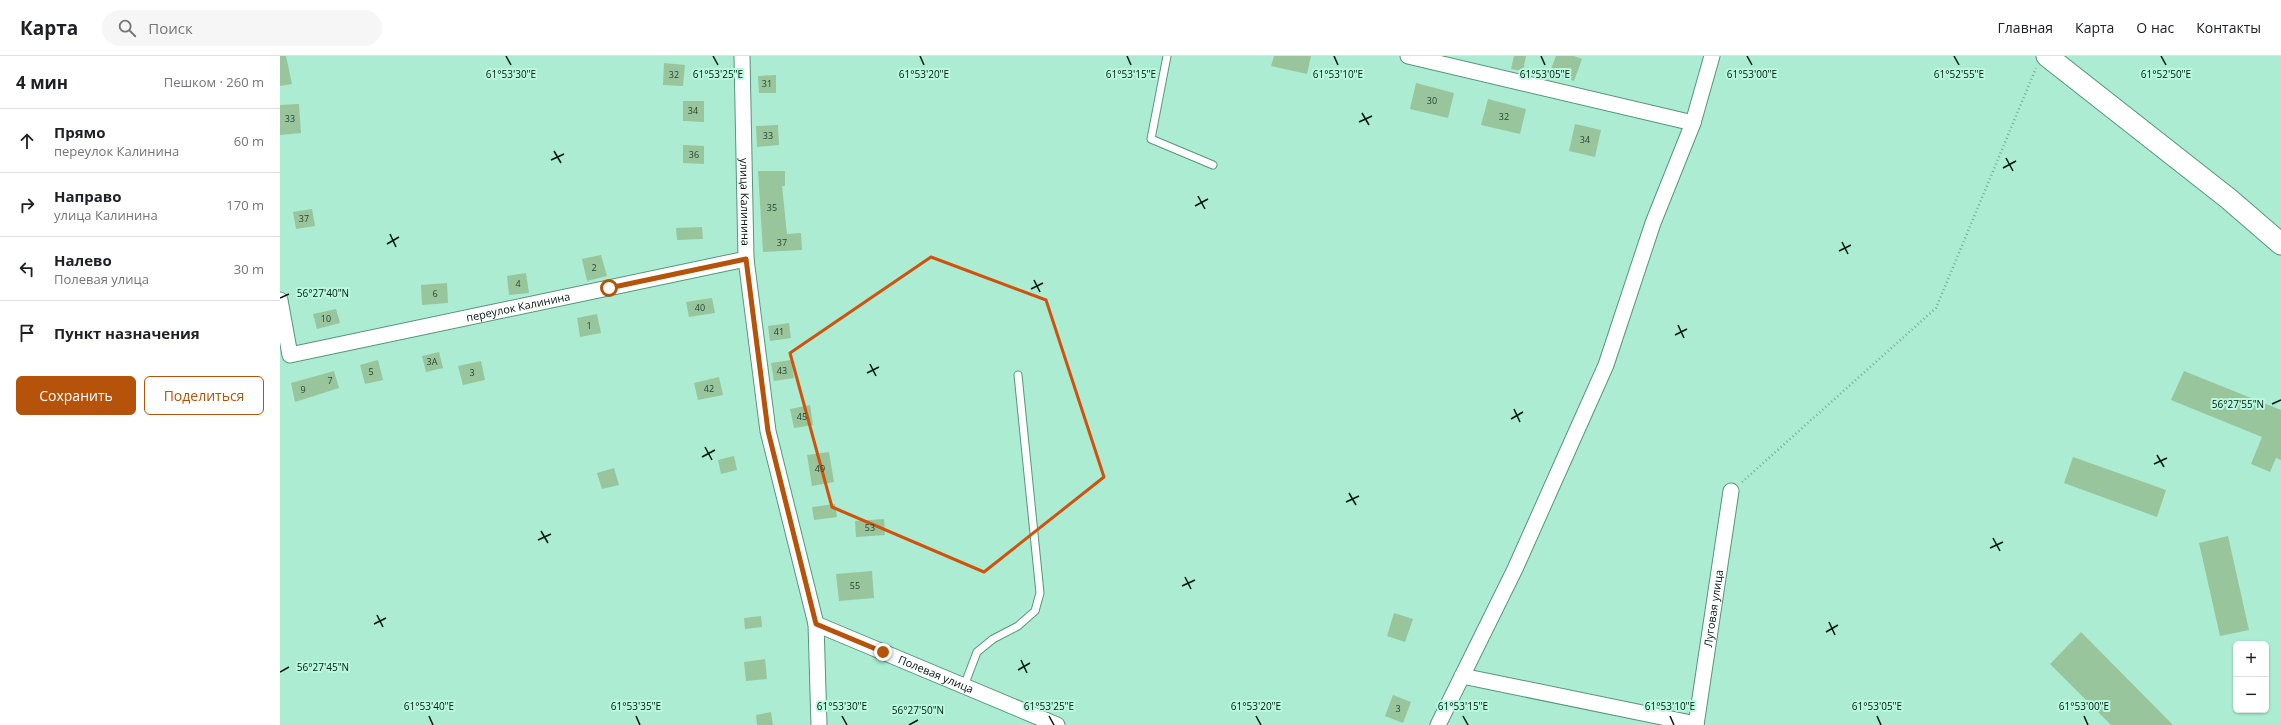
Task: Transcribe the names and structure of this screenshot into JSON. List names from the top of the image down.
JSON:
{
  "streets": {
    "street": [
      "улица Калинина",
      "переулок Калинина",
      "Луговая улица",
      "Полевая улица"
    ]
  },
  "crossings": [
    ["улица Калинина", "переулок Калинина"],
    ["улица Калинина", "Полевая улица"]
  ],
  "house_numbers": [
    "32",
    "31",
    "30",
    "34",
    "32",
    "33",
    "33",
    "34",
    "36",
    "35",
    "37",
    "37",
    "2",
    "4",
    "6",
    "40",
    "10",
    "1",
    "41",
    "3А",
    "43",
    "5",
    "3",
    "7",
    "42",
    "9",
    "45",
    "49",
    "53",
    "55",
    "3"
  ],
  "page": {
    "header": "Карта",
    "search": "Поиск",
    "nav": [
      "Главная",
      "Карта",
      "О нас",
      "Контакты"
    ],
    "heading": ["4 мин", "Пешком · 260 m"],
    "list": [
      ["Прямо", "переулок Калинина", "60 m"],
      ["Направо", "улица Калинина", "170 m"],
      ["Налево", "Полевая улица", "30 m"],
      "Пункт назначения"
    ],
    "buttons": ["Сохранить", "Поделиться"],
    "map_buttons": ["+", "−"]
  },
  "coordinates": [
    "61°53'30\"E",
    "61°53'25\"E",
    "61°53'20\"E",
    "61°53'15\"E",
    "61°53'10\"E",
    "61°53'05\"E",
    "61°53'00\"E",
    "61°52'55\"E",
    "61°52'50\"E",
    "56°27'40\"N",
    "56°27'55\"N",
    "56°27'45\"N",
    "61°53'40\"E",
    "61°53'35\"E",
    "56°27'50\"N"
  ]
}
